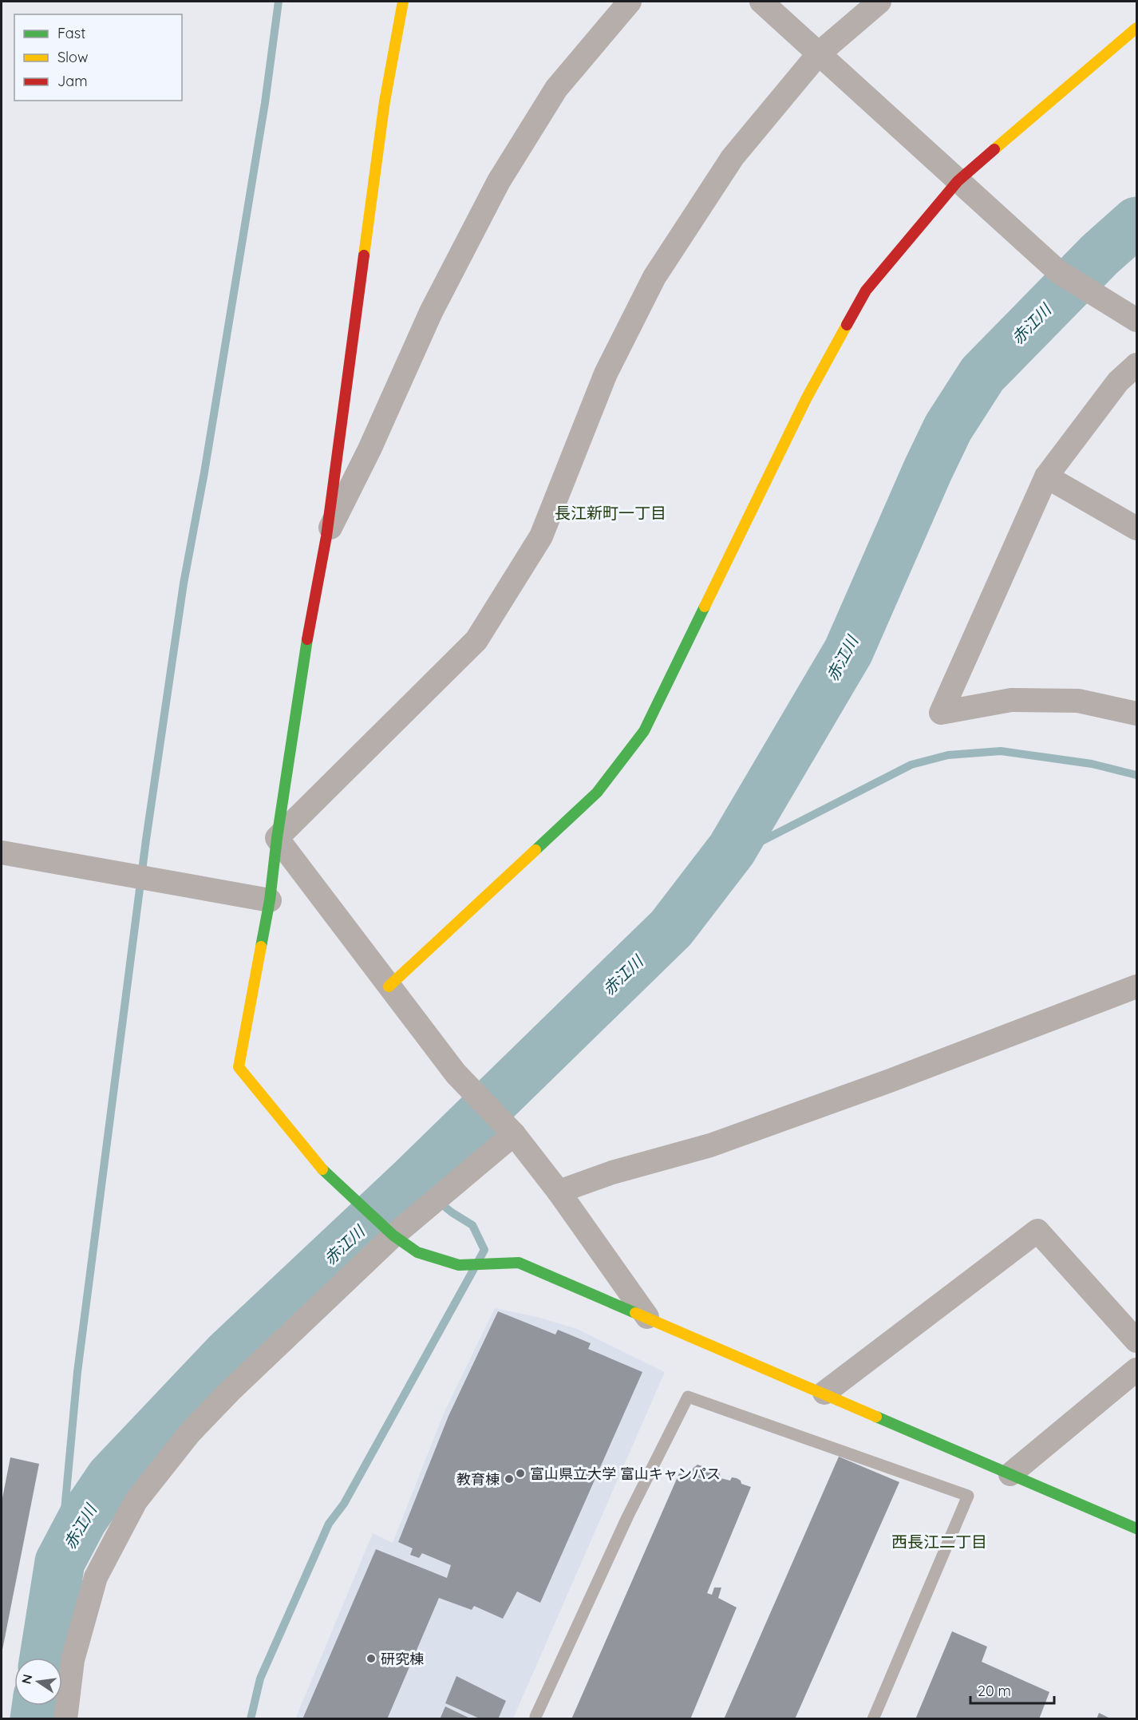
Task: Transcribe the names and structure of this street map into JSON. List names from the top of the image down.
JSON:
{
  "districts": ["長江新町一丁目", "西長江二丁目"],
  "water": ["赤江川"],
  "places": ["富山県立大学 富山キャンパス", "教育棟", "研究棟"],
  "legend": ["Fast", "Slow", "Jam"],
  "scale_bar": "20 m",
  "north": "left"
}
